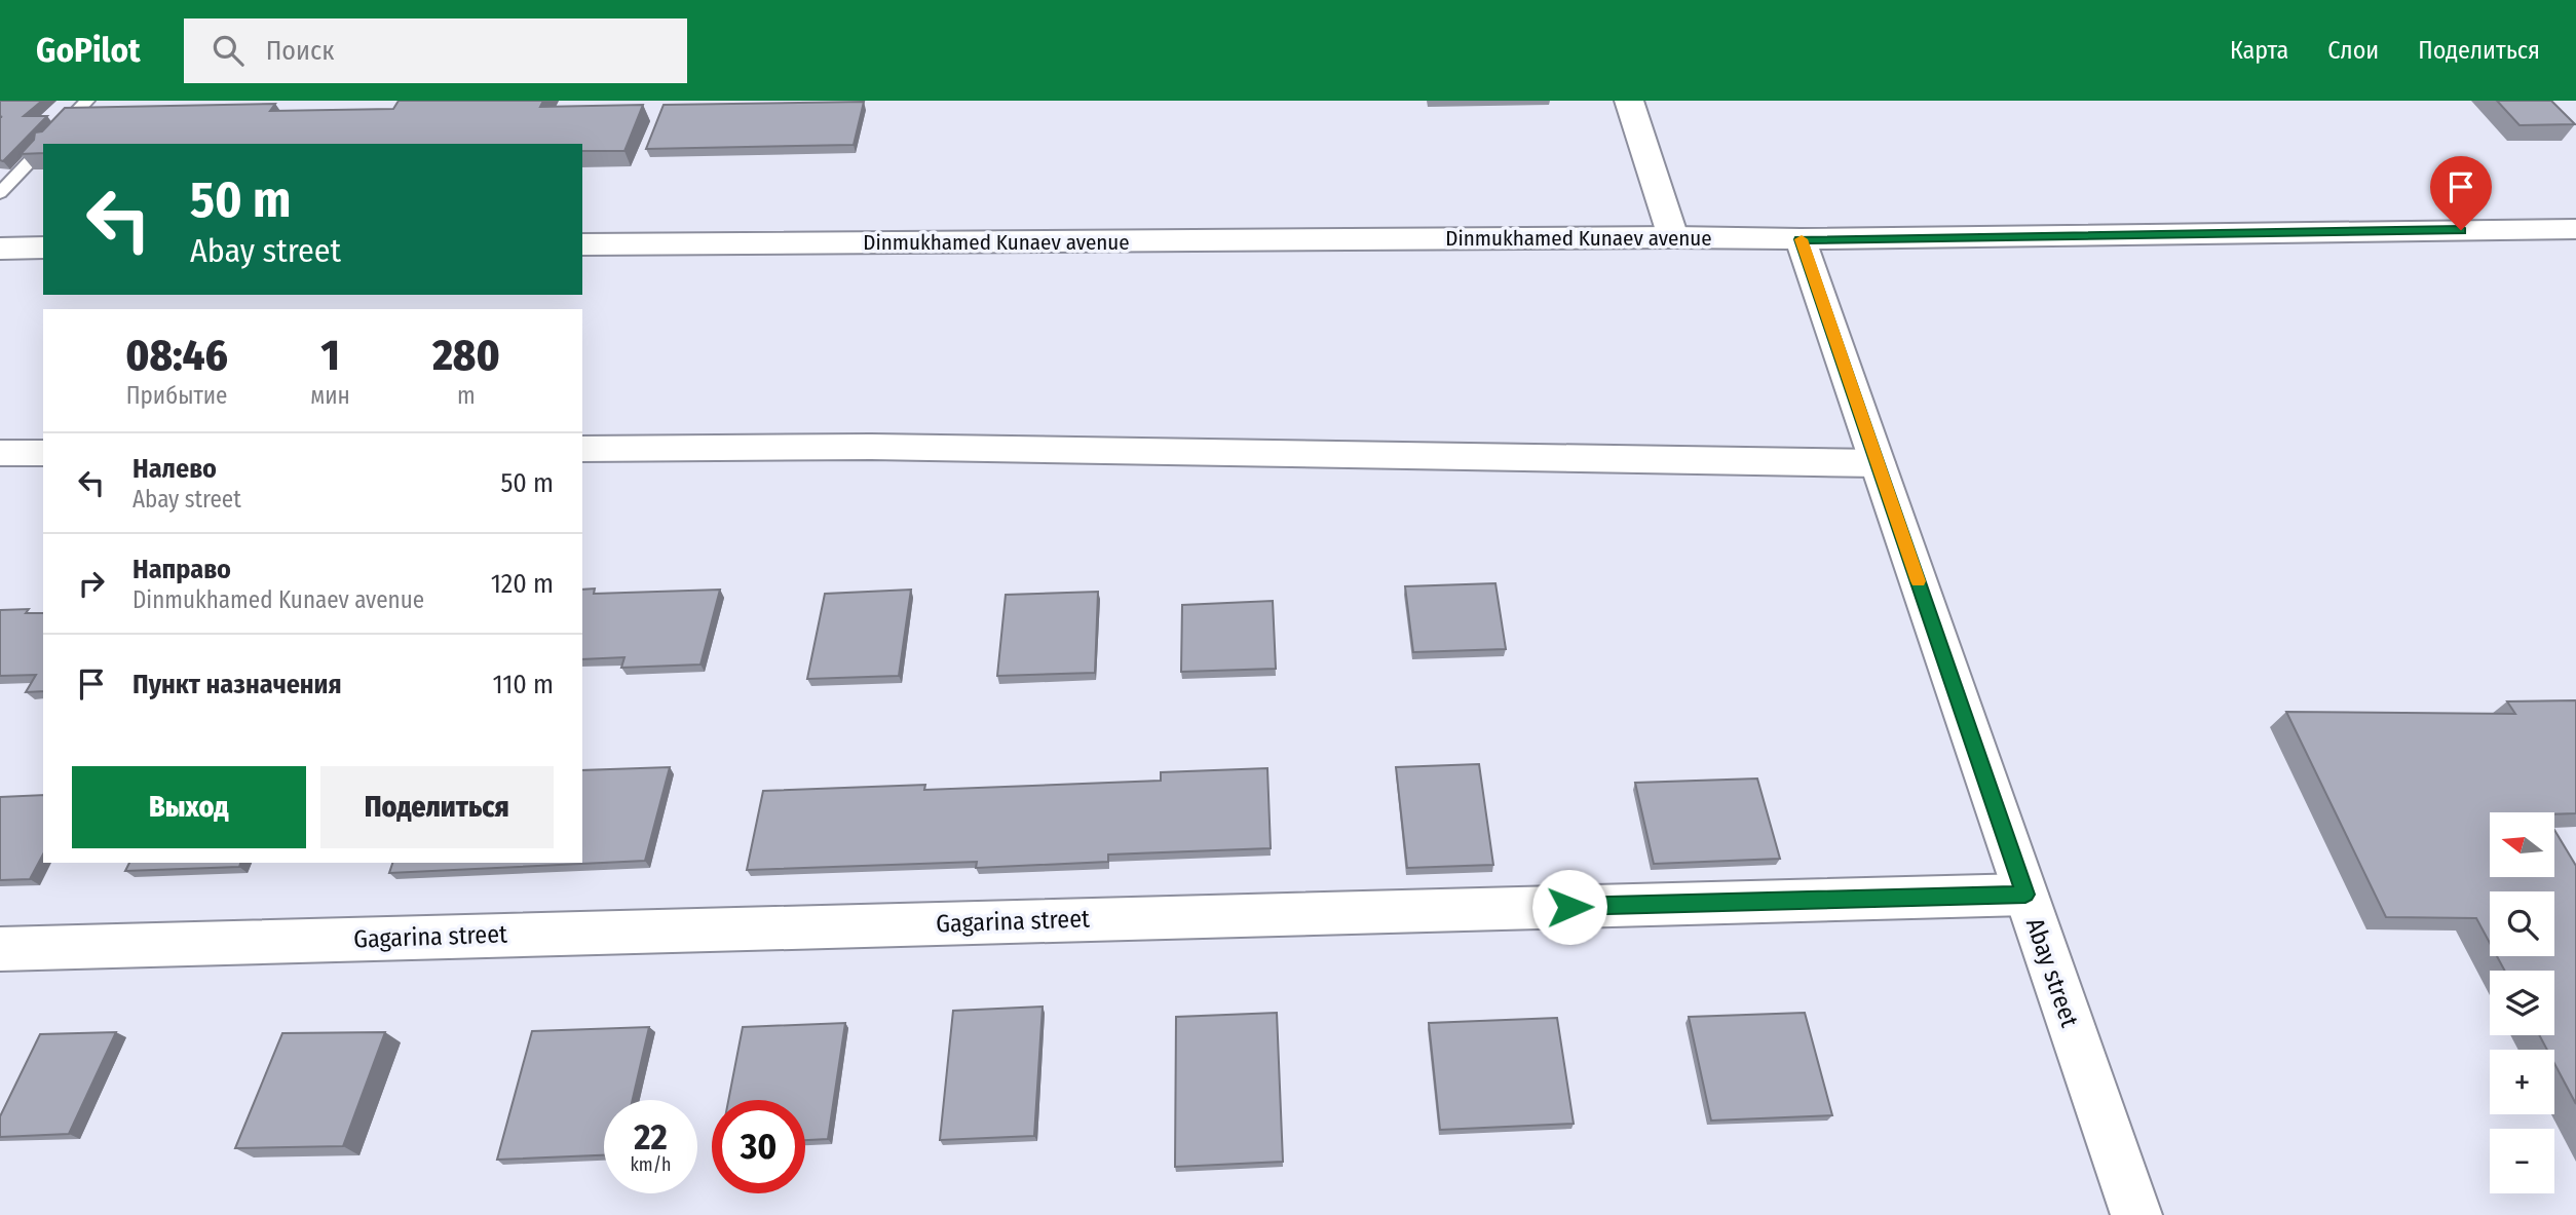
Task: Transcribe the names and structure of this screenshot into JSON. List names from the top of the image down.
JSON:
{
  "streets": {
    "street": ["Dinmukhamed Kunaev avenue", "Gagarina street", "Abay street"]
  },
  "crossings": [
    ["Dinmukhamed Kunaev avenue", "Abay street"],
    ["Gagarina street", "Abay street"]
  ],
  "north": "left",
  "page": {
    "header": "GoPilot",
    "search": "Поиск",
    "nav": ["Карта", "Слои", "Поделиться"],
    "turn": ["50 m", "Abay street"],
    "eta": [
      "08:46",
      "Прибытие",
      "1",
      "мин",
      "280",
      "m"
    ],
    "list": [
      {
        "name": "Налево",
        "note": "Abay street",
        "value": "50 m"
      },
      {
        "name": "Направо",
        "note": "Dinmukhamed Kunaev avenue",
        "value": "120 m"
      },
      {
        "name": "Пункт назначения",
        "value": "110 m"
      }
    ],
    "buttons": ["Выход", "Поделиться"],
    "map_buttons": ["+", "−"],
    "speed": "22 km/h",
    "limit": "30"
  }
}
